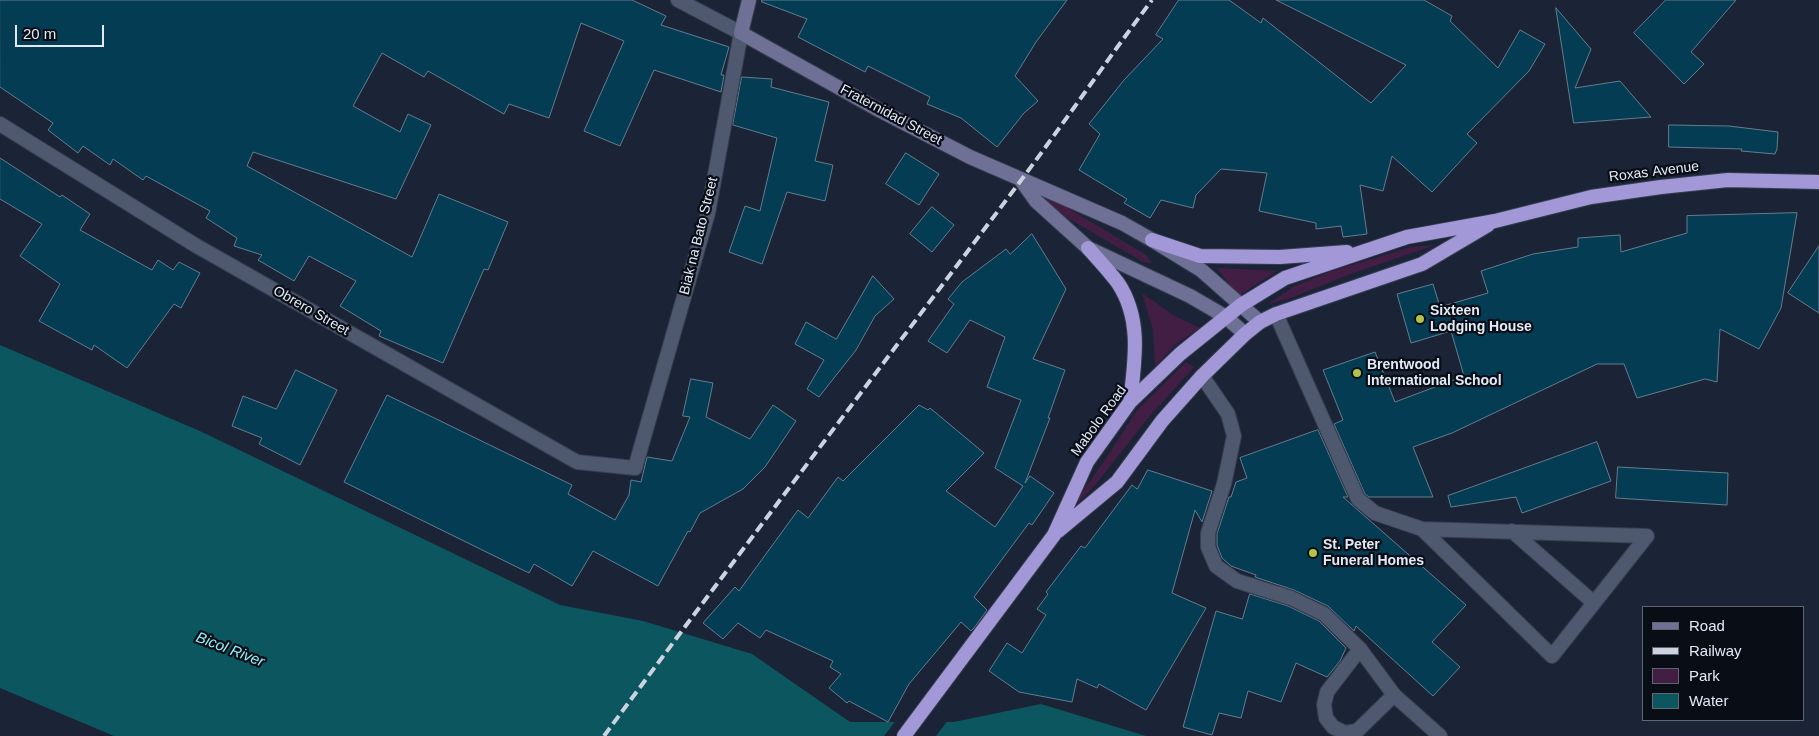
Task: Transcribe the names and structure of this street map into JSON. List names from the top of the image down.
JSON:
{
  "streets": {
    "highway": ["Roxas Avenue", "Mabolo Road"],
    "main road": ["Fraternidad Street", "Biak na Bato Street"],
    "street": ["Obrero Street"]
  },
  "crossings": [
    ["Fraternidad Street", "Roxas Avenue"],
    ["Fraternidad Street", "Biak na Bato Street"],
    ["Fraternidad Street", "Mabolo Road"],
    ["Roxas Avenue", "Mabolo Road"],
    ["Biak na Bato Street", "Obrero Street"]
  ],
  "water": ["Bicol River"],
  "places": ["Sixteen Lodging House", "Brentwood International School", "St. Peter Funeral Homes"],
  "legend": [
    "Road",
    "Railway",
    "Park",
    "Water"
  ],
  "scale_bar": "20 m"
}
